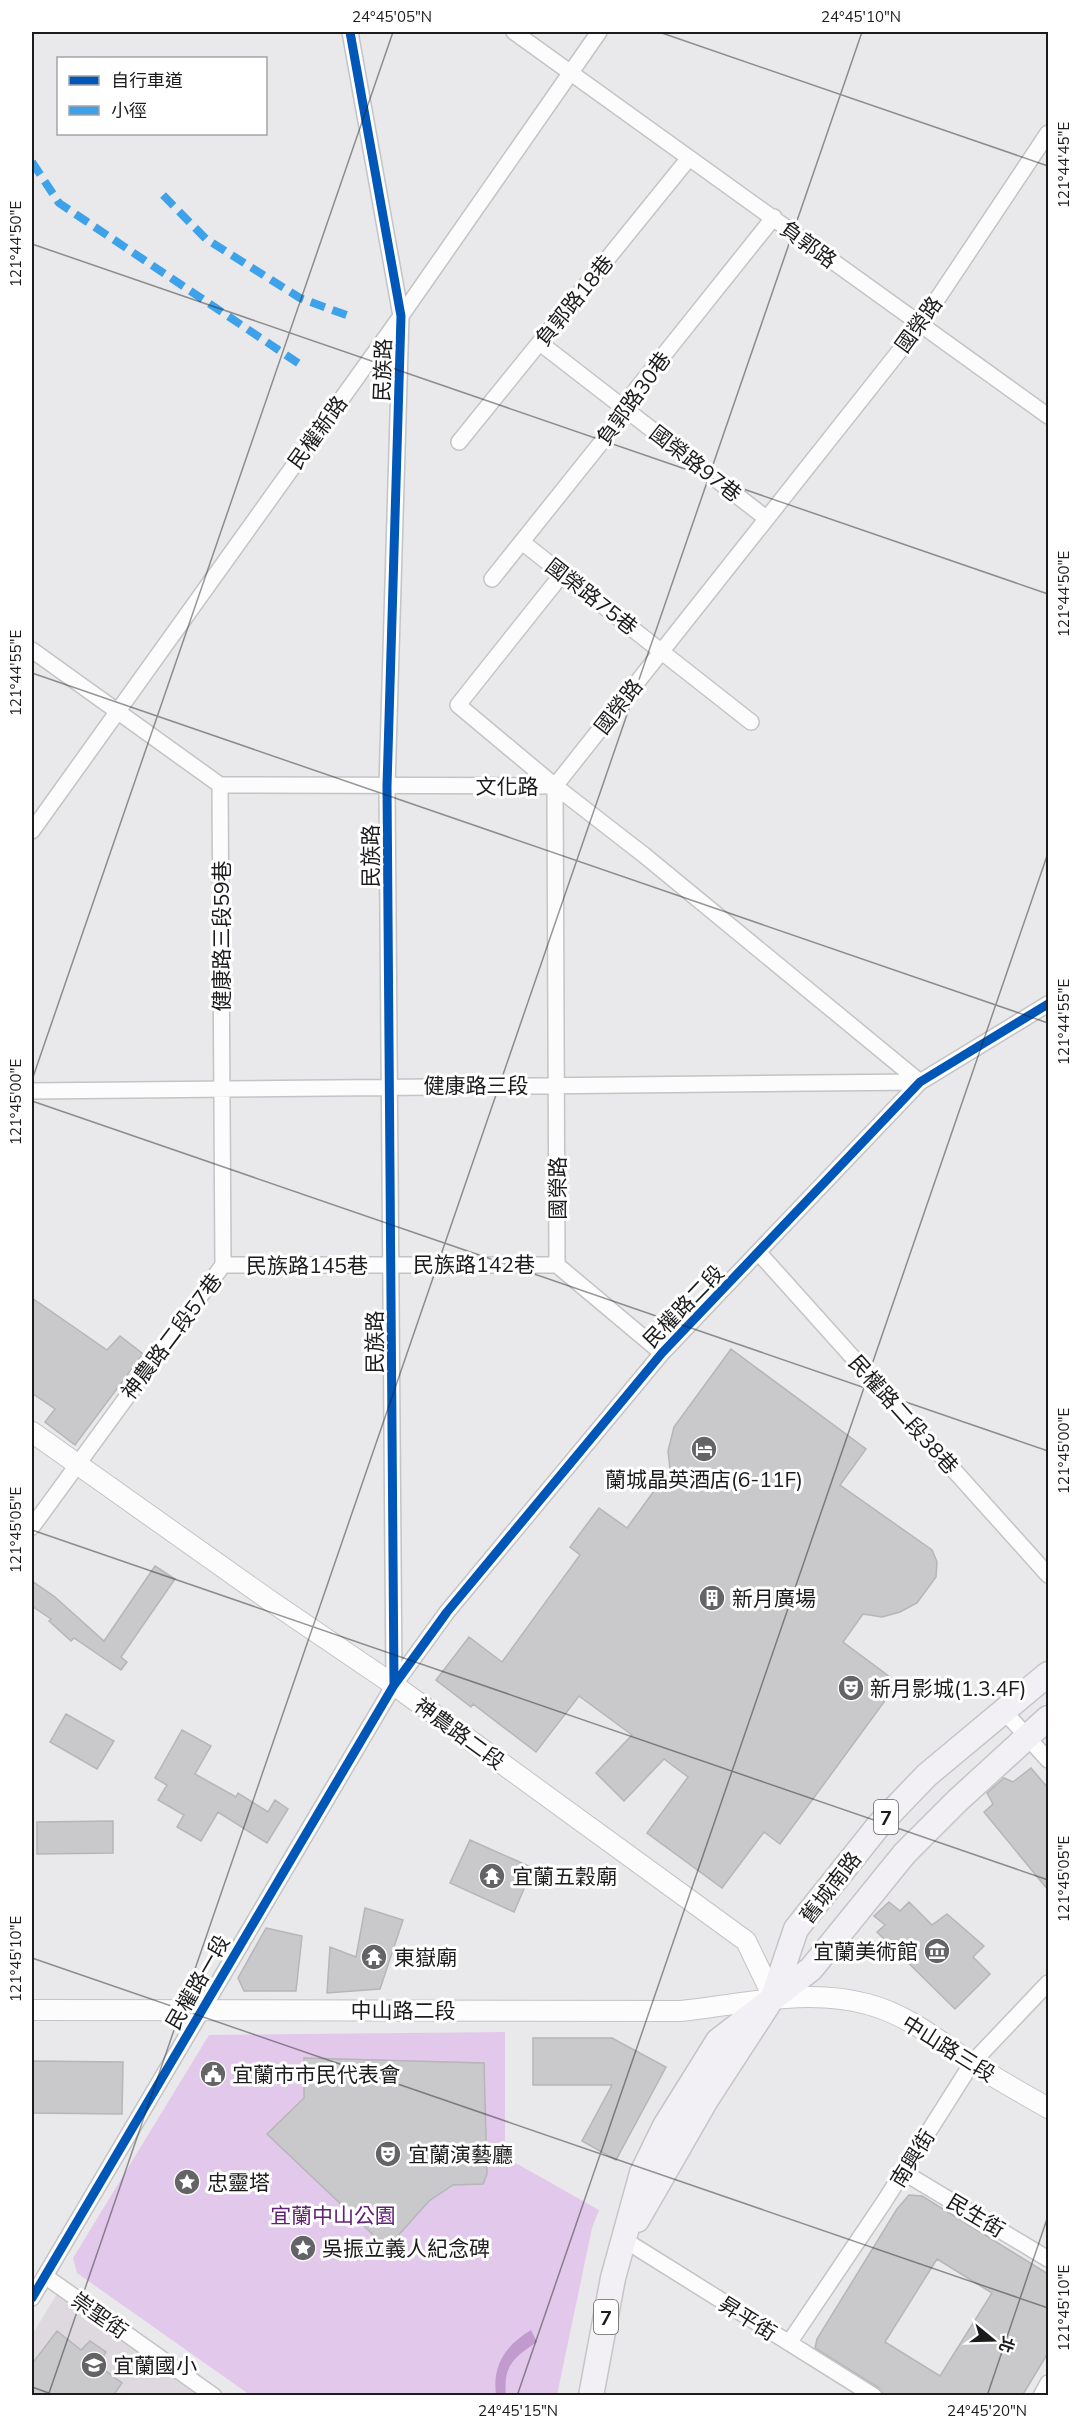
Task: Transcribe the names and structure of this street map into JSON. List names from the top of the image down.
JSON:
{
  "streets": {
    "main road": ["7", "舊城南路"],
    "street": [
      "負郭路",
      "負郭路18巷",
      "國榮路",
      "民族路",
      "負郭路30巷",
      "民權新路",
      "國榮路97巷",
      "國榮路75巷",
      "文化路",
      "健康路三段59巷",
      "健康路三段",
      "民族路142巷",
      "民族路145巷",
      "民權路二段",
      "神農路二段57巷",
      "民權路二段38巷",
      "神農路二段",
      "民權路一段",
      "中山路二段",
      "中山路三段",
      "南興街",
      "民生街",
      "崇聖街",
      "昇平街"
    ]
  },
  "crossings": [
    ["負郭路", "負郭路18巷"],
    ["負郭路", "國榮路"],
    ["負郭路", "負郭路30巷"],
    ["負郭路", "民權新路"],
    ["負郭路18巷", "國榮路97巷"],
    ["國榮路", "國榮路97巷"],
    ["國榮路", "國榮路75巷"],
    ["國榮路", "文化路"],
    ["國榮路", "健康路三段"],
    ["國榮路", "民族路142巷"],
    ["民族路", "民權新路"],
    ["民族路", "文化路"],
    ["民族路", "健康路三段"],
    ["民族路", "民族路142巷"],
    ["民族路", "民族路145巷"],
    ["民族路", "民權路二段"],
    ["民族路", "神農路二段"],
    ["民族路", "民權路一段"],
    ["負郭路30巷", "國榮路97巷"],
    ["負郭路30巷", "國榮路75巷"],
    ["文化路", "健康路三段59巷"],
    ["文化路", "健康路三段"],
    ["文化路", "民權路二段"],
    ["健康路三段59巷", "健康路三段"],
    ["健康路三段59巷", "神農路二段57巷"],
    ["健康路三段", "民權路二段"],
    ["健康路三段", "神農路二段57巷"],
    ["民族路142巷", "民族路145巷"],
    ["民族路145巷", "神農路二段57巷"],
    ["民權路二段", "民權路二段38巷"],
    ["民權路二段", "神農路二段"],
    ["民權路二段", "民權路一段"],
    ["神農路二段57巷", "神農路二段"],
    ["神農路二段", "舊城南路"],
    ["神農路二段", "民權路一段"],
    ["神農路二段", "中山路二段"],
    ["神農路二段", "中山路三段"],
    ["舊城南路", "中山路二段"],
    ["舊城南路", "中山路三段"],
    ["舊城南路", "昇平街"],
    ["民權路一段", "中山路二段"],
    ["民權路一段", "崇聖街"],
    ["中山路二段", "中山路三段"],
    ["中山路三段", "南興街"],
    ["南興街", "民生街"],
    ["南興街", "昇平街"]
  ],
  "parks": ["宜蘭中山公園"],
  "places": {
    "hotel": ["蘭城晶英酒店(6-11F)"],
    "building": ["新月廣場"],
    "theatre": ["新月影城(1.3.4F)", "宜蘭演藝廳"],
    "temple": ["宜蘭五穀廟", "東嶽廟"],
    "museum": ["宜蘭美術館"],
    "public building": ["宜蘭市市民代表會"],
    "place": ["忠靈塔", "吳振立義人紀念碑"],
    "school or university": ["宜蘭國小"]
  },
  "legend": ["自行車道", "小徑"],
  "north": "right",
  "coordinates": [
    "24°45'05\"N",
    "24°45'10\"N",
    "121°44'45\"E",
    "121°44'50\"E",
    "121°44'55\"E",
    "121°45'00\"E",
    "121°45'05\"E",
    "121°45'10\"E",
    "24°45'15\"N",
    "24°45'20\"N"
  ]
}
